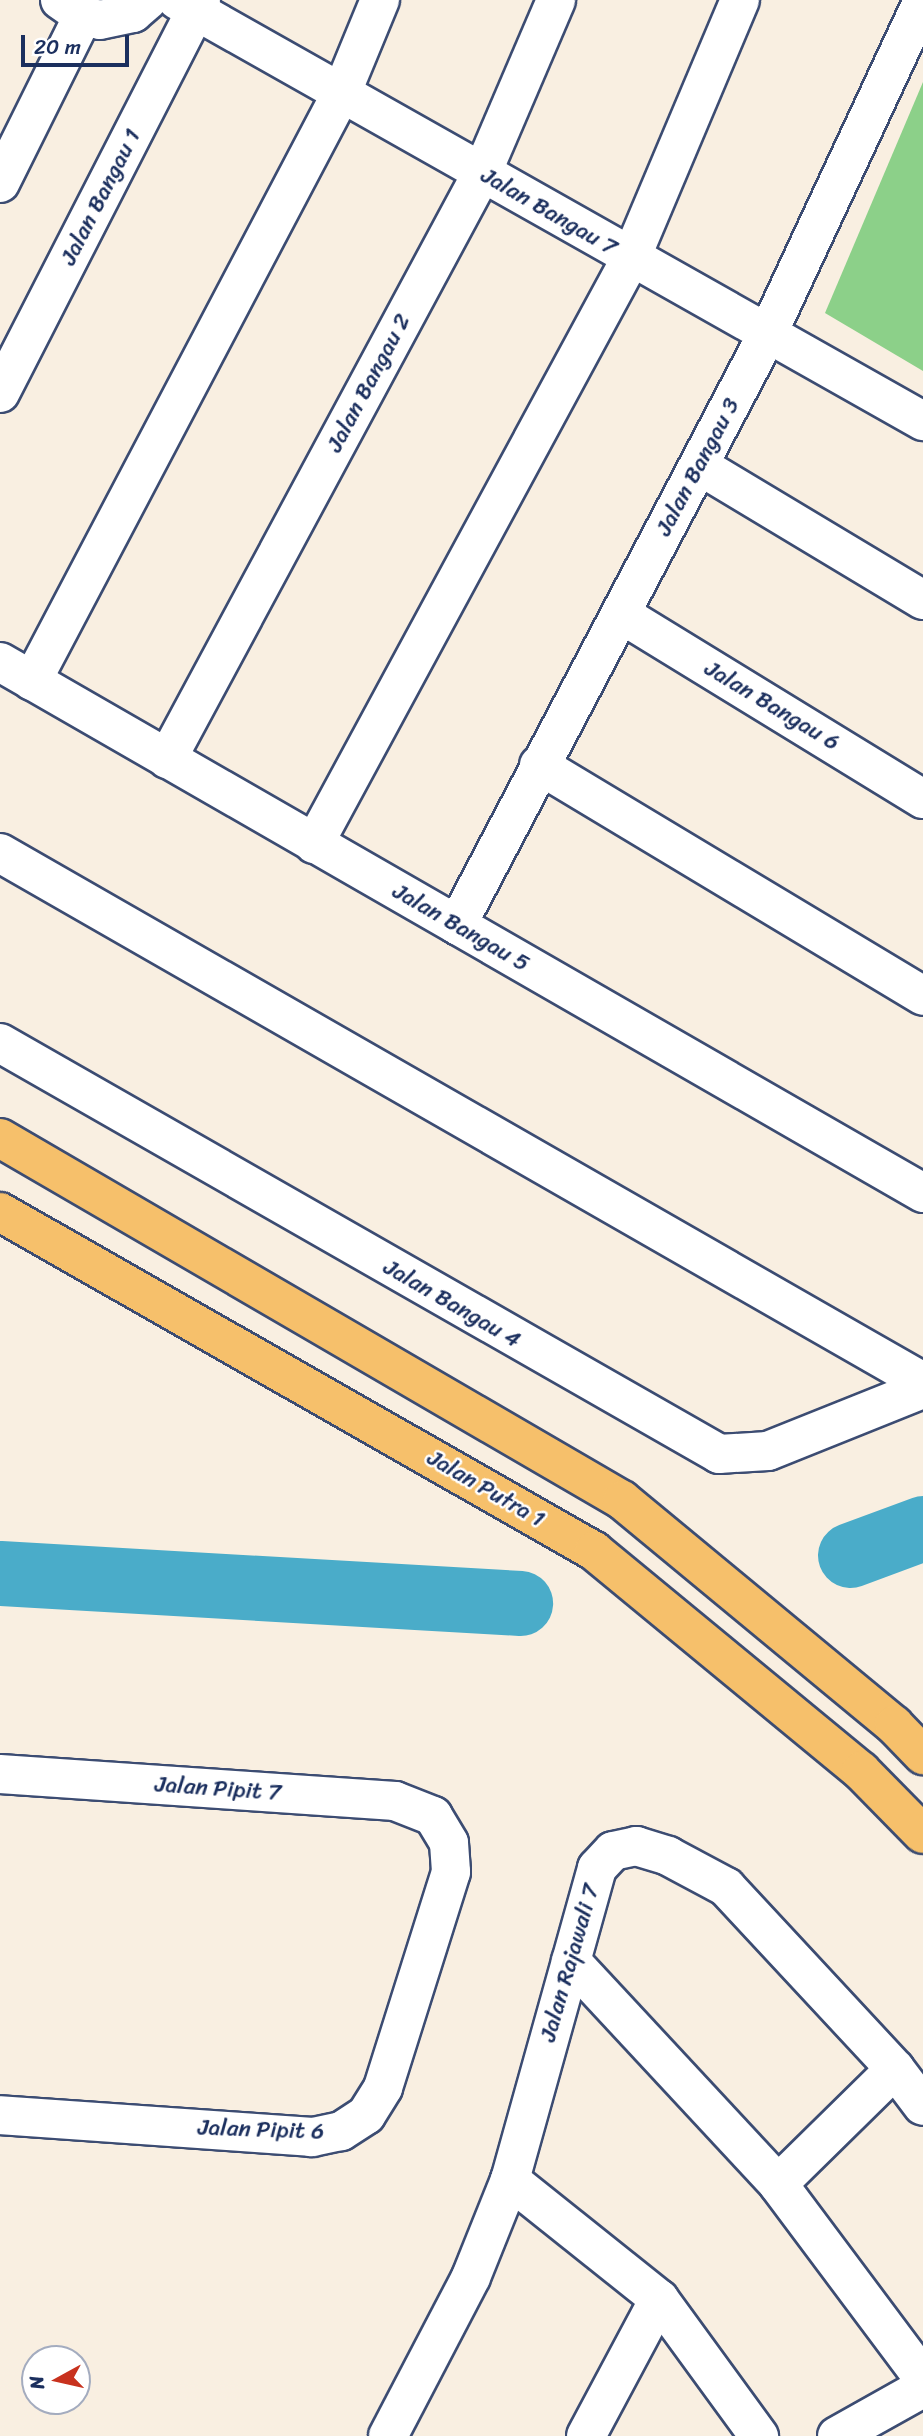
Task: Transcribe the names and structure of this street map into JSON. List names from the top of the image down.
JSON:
{
  "streets": {
    "main road": ["Jalan Putra 1"],
    "street": [
      "Jalan Bangau 1",
      "Jalan Bangau 7",
      "Jalan Bangau 2",
      "Jalan Bangau 3",
      "Jalan Bangau 6",
      "Jalan Bangau 5",
      "Jalan Bangau 4",
      "Jalan Pipit 7",
      "Jalan Rajawali 7",
      "Jalan Pipit 6"
    ]
  },
  "crossings": [
    ["Jalan Bangau 1", "Jalan Bangau 7"],
    ["Jalan Bangau 7", "Jalan Bangau 2"],
    ["Jalan Bangau 7", "Jalan Bangau 3"],
    ["Jalan Bangau 2", "Jalan Bangau 5"],
    ["Jalan Bangau 3", "Jalan Bangau 6"],
    ["Jalan Bangau 3", "Jalan Bangau 5"],
    ["Jalan Pipit 7", "Jalan Pipit 6"]
  ],
  "scale_bar": "20 m",
  "north": "left"
}
